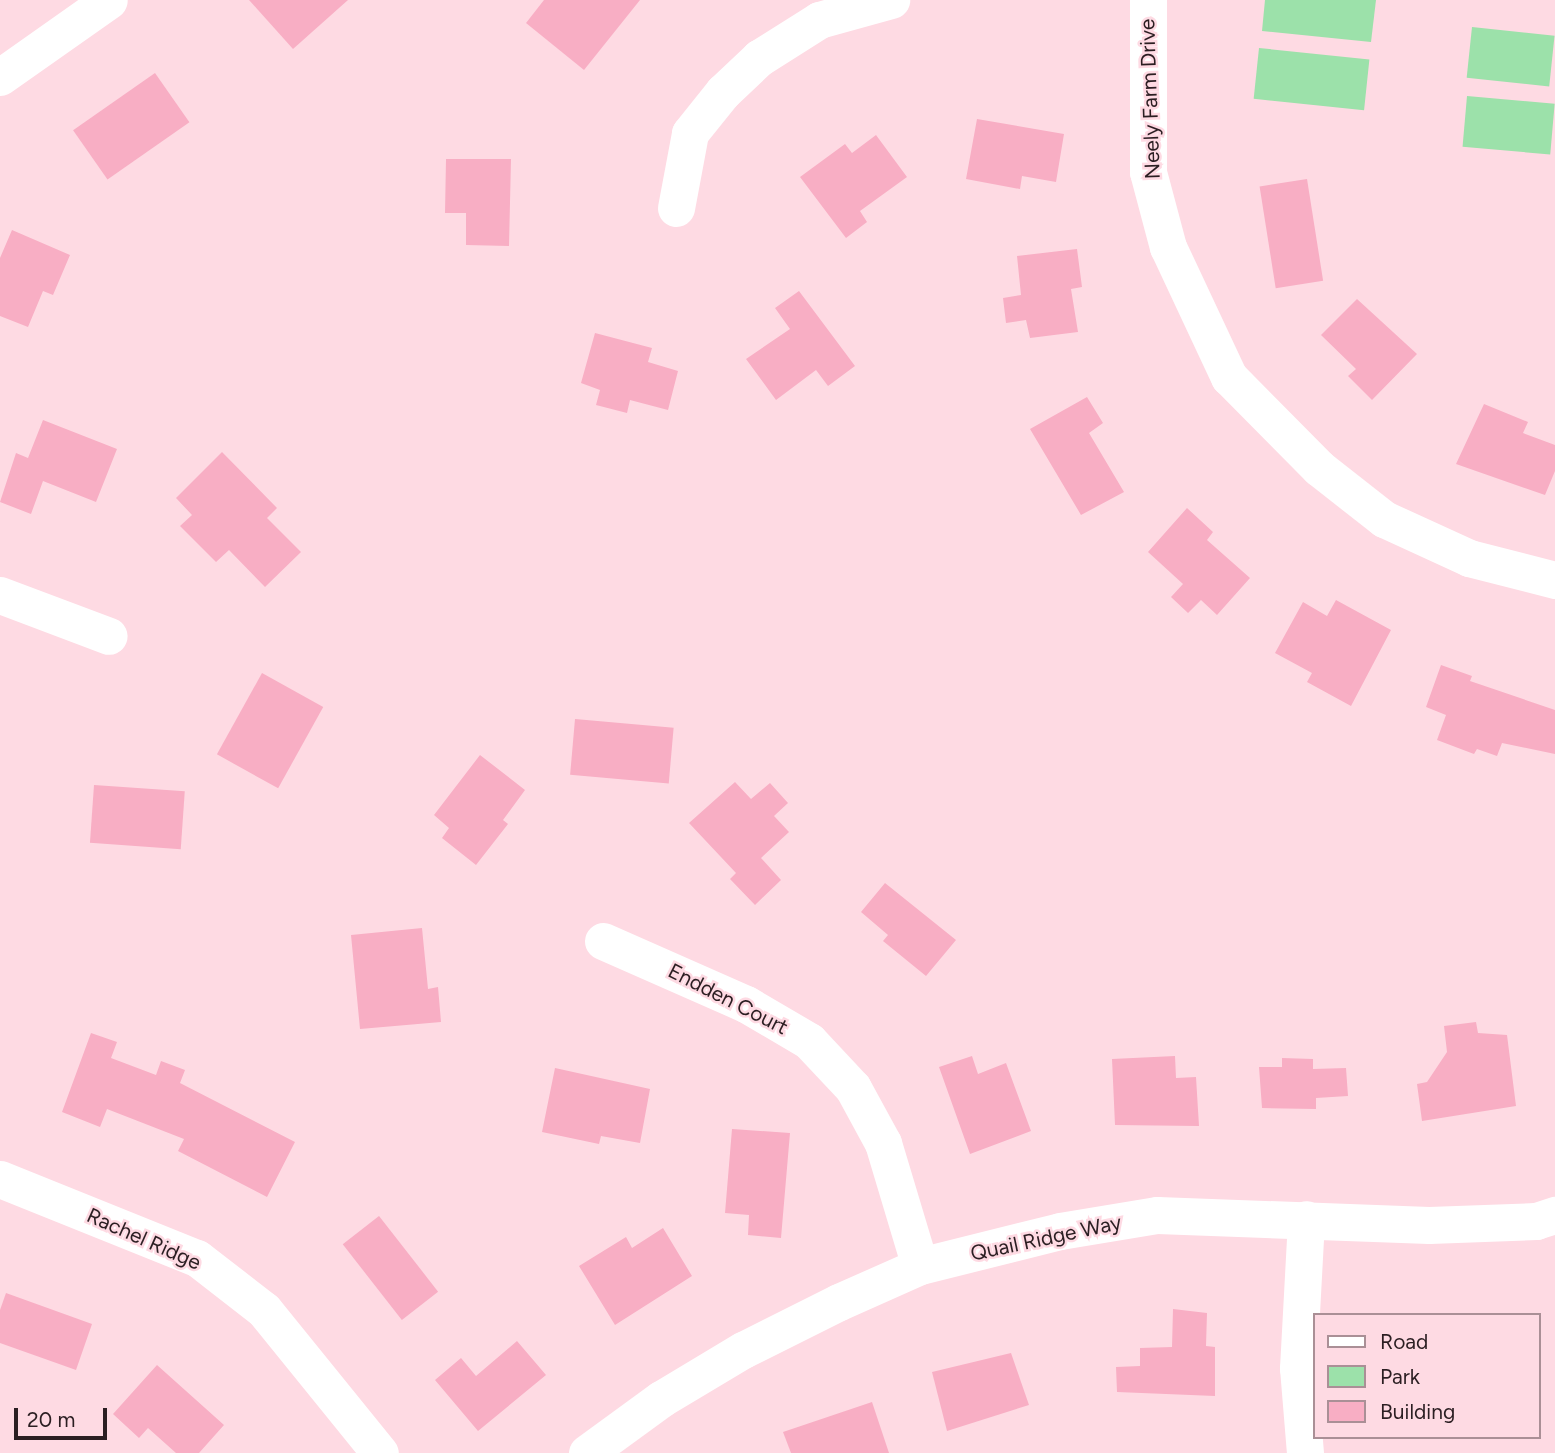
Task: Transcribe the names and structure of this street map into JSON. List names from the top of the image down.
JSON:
{
  "streets": {
    "street": [
      "Neely Farm Drive",
      "Endden Court",
      "Quail Ridge Way",
      "Rachel Ridge"
    ]
  },
  "crossings": [
    ["Endden Court", "Quail Ridge Way"]
  ],
  "legend": ["Road", "Park", "Building"],
  "scale_bar": "20 m"
}
